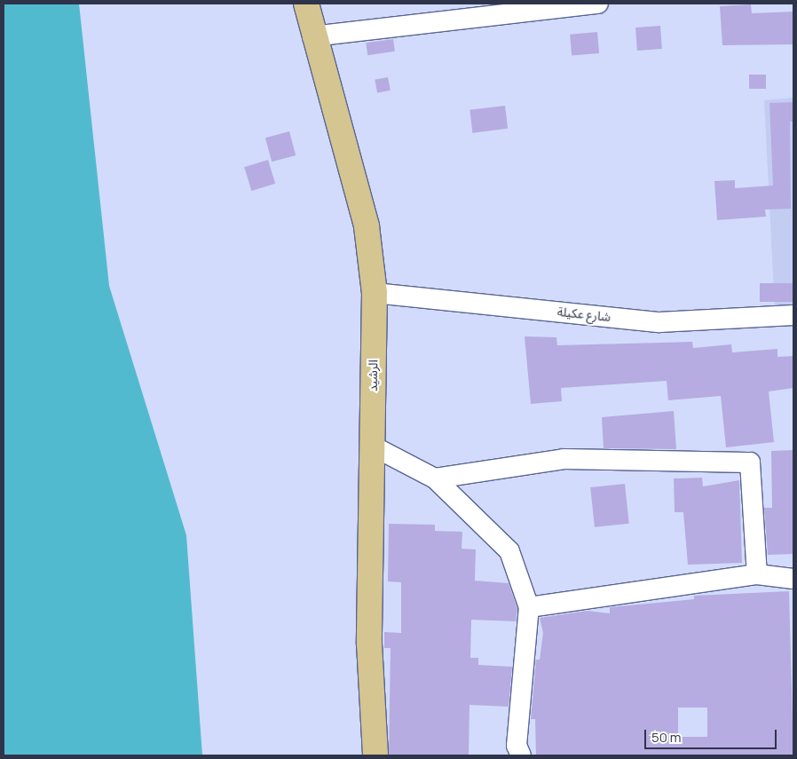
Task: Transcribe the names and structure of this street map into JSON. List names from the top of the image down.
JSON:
{
  "streets": {
    "main road": ["الرشيد"],
    "street": ["شارع عكيلة"]
  },
  "crossings": [
    ["شارع عكيلة", "الرشيد"]
  ],
  "scale_bar": "50 m"
}
